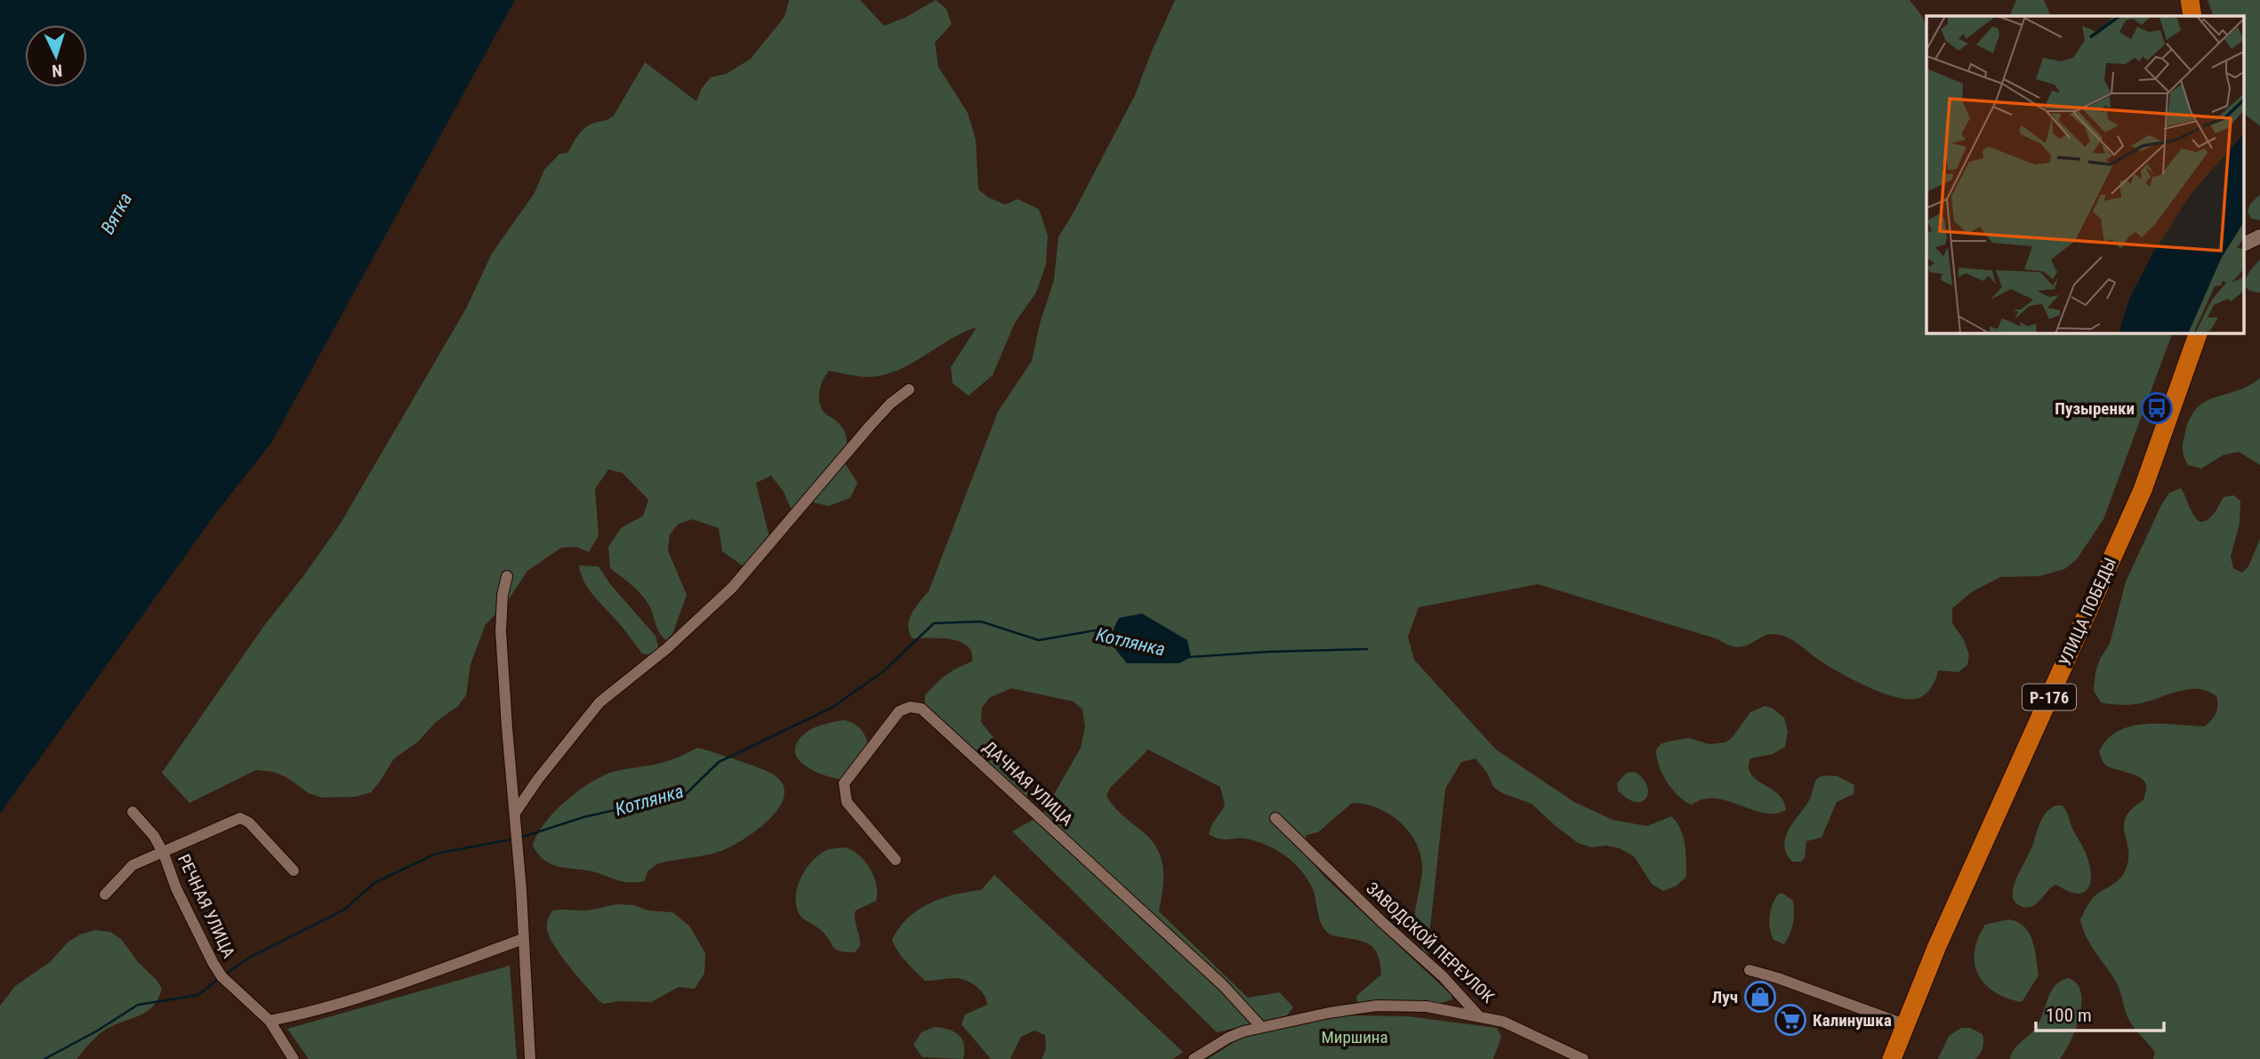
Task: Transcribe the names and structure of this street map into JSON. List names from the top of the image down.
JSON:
{
  "streets": {
    "highway": ["УЛИЦА ПОБЕДЫ", "Р-176"],
    "street": ["ДАЧНАЯ УЛИЦА", "РЕЧНАЯ УЛИЦА", "ЗАВОДСКОЙ ПЕРЕУЛОК"]
  },
  "water": ["Вятка", "Котлянка"],
  "parks": ["Миршина"],
  "places": {
    "bus stop": ["Пузыренки"],
    "shop": ["Луч"],
    "supermarket": ["Калинушка"]
  },
  "scale_bar": "100 m",
  "north": "bottom"
}
